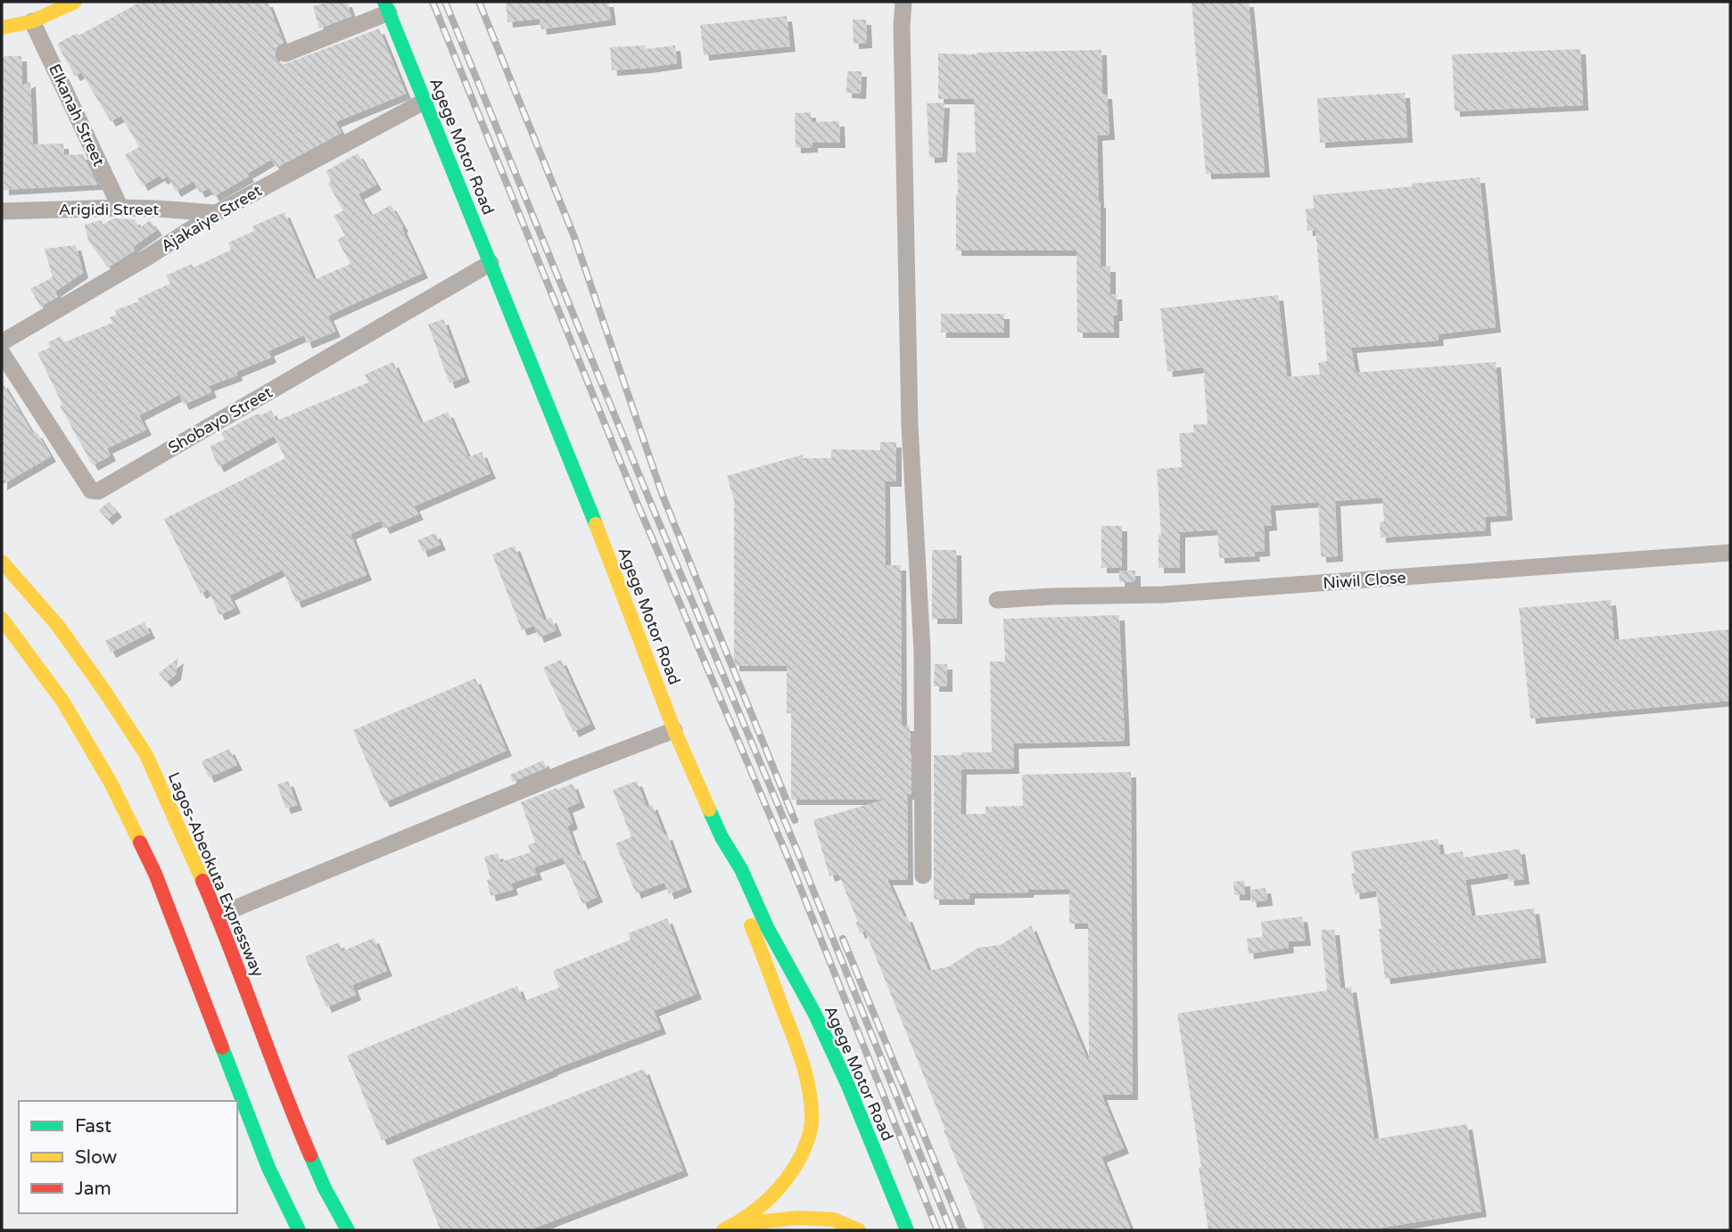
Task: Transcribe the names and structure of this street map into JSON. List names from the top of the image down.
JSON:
{
  "streets": {
    "main road": ["Agege Motor Road", "Lagos-Abeokuta Expressway"],
    "street": [
      "Elkanah Street",
      "Arigidi Street",
      "Ajakaiye Street",
      "Shobayo Street",
      "Niwil Close"
    ]
  },
  "crossings": [
    ["Elkanah Street", "Arigidi Street"],
    ["Agege Motor Road", "Ajakaiye Street"],
    ["Agege Motor Road", "Shobayo Street"],
    ["Arigidi Street", "Ajakaiye Street"]
  ],
  "legend": ["Fast", "Slow", "Jam"]
}
